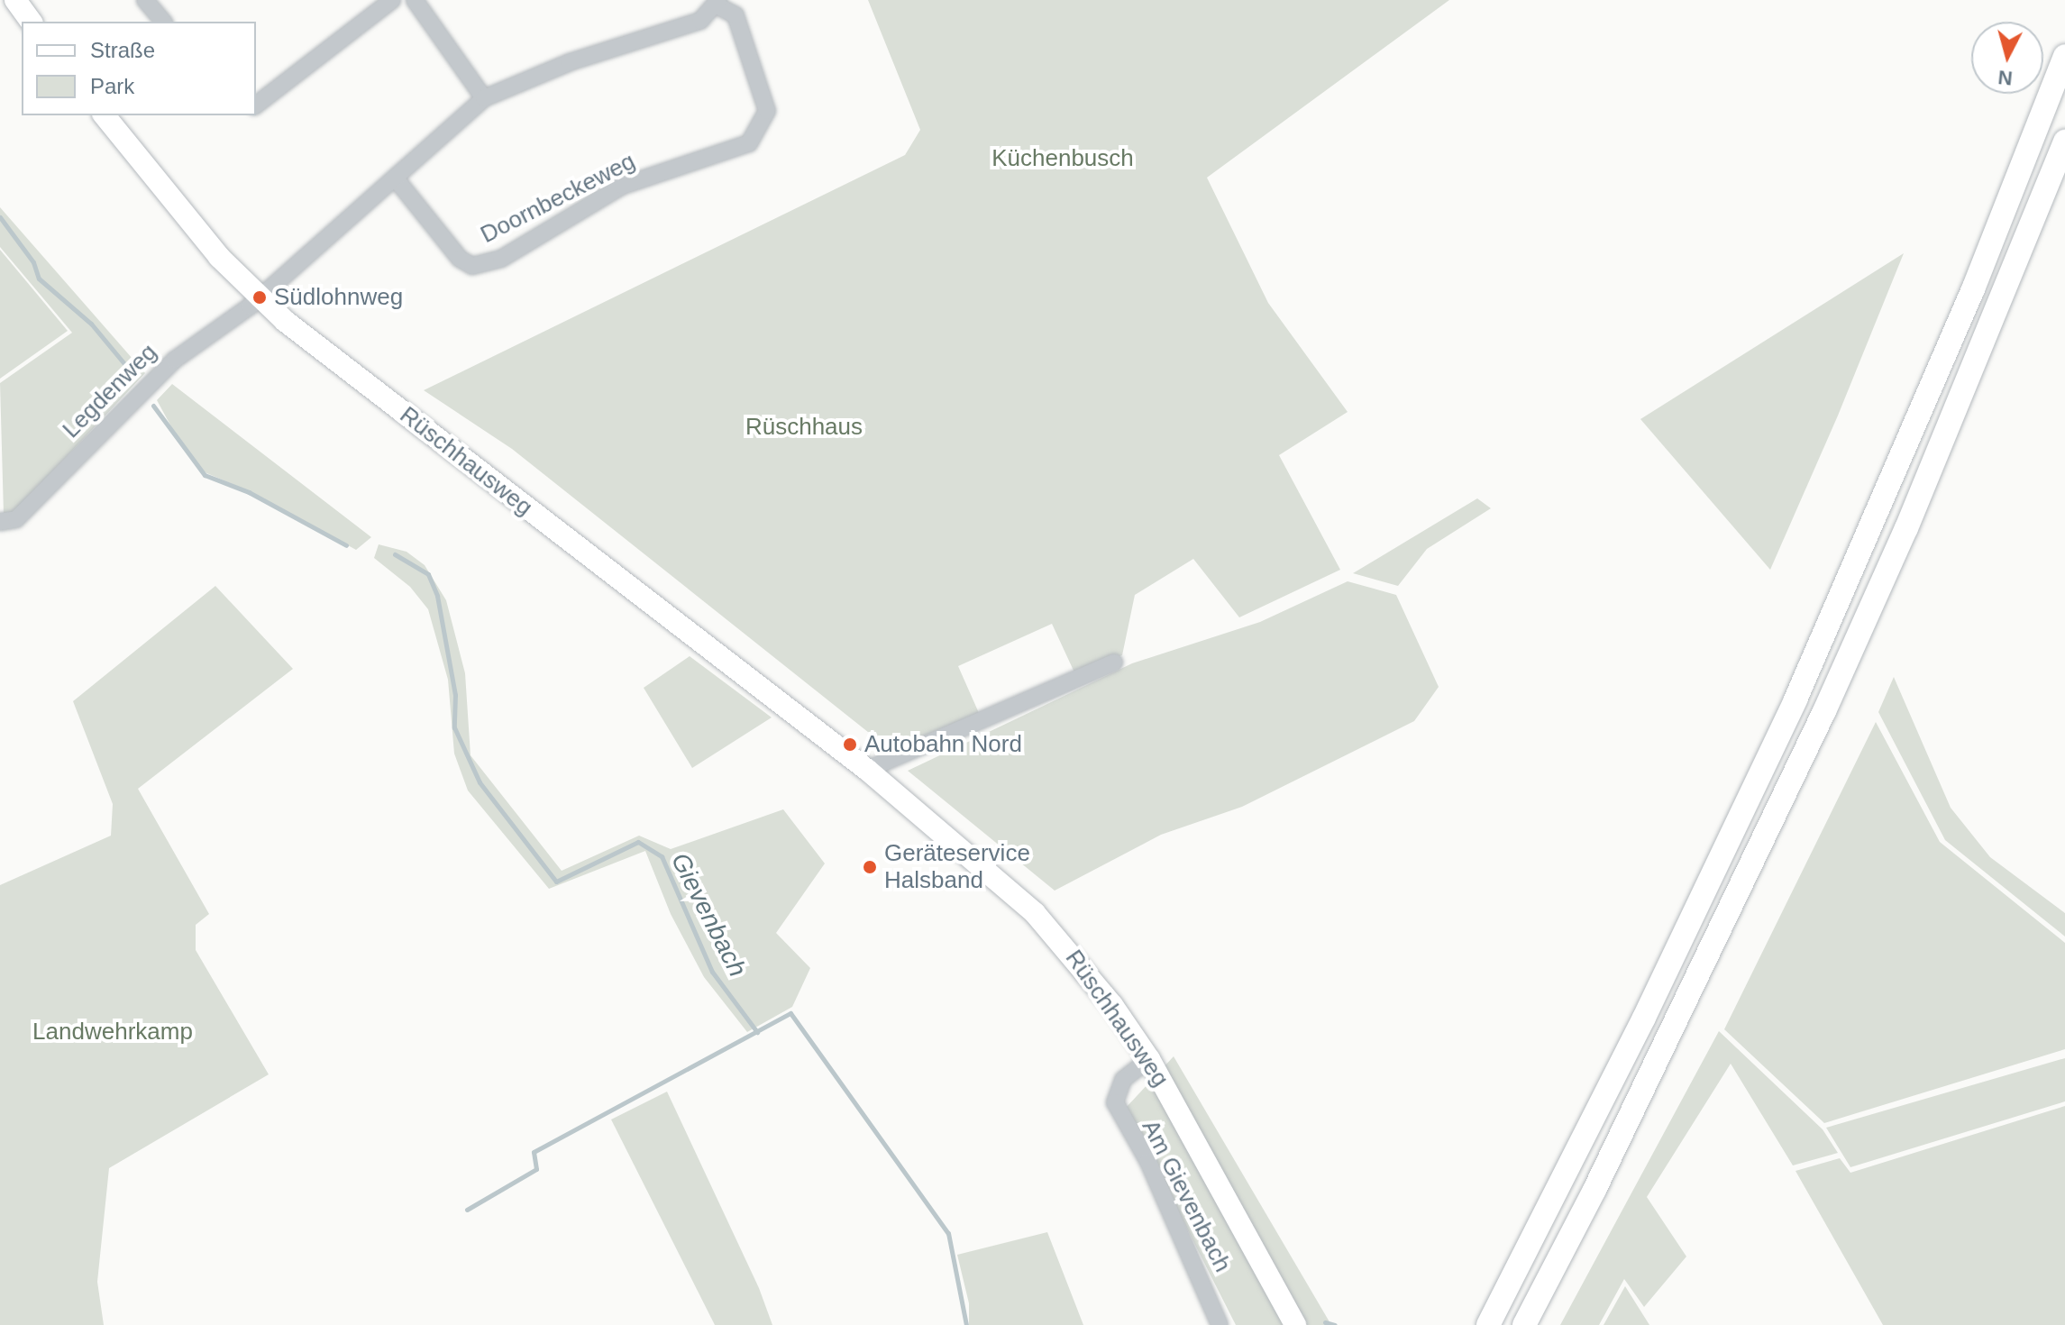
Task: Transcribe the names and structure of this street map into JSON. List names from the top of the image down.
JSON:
{
  "streets": {
    "main road": ["Rüschhausweg"],
    "street": ["Doornbeckeweg", "Legdenweg", "Am Gievenbach"]
  },
  "crossings": [
    ["Legdenweg", "Rüschhausweg"],
    ["Rüschhausweg", "Am Gievenbach"]
  ],
  "water": ["Gievenbach"],
  "parks": ["Küchenbusch", "Rüschhaus", "Landwehrkamp"],
  "places": ["Südlohnweg", "Autobahn Nord", "Geräteservice Halsband"],
  "legend": ["Straße", "Park"],
  "north": "bottom"
}
